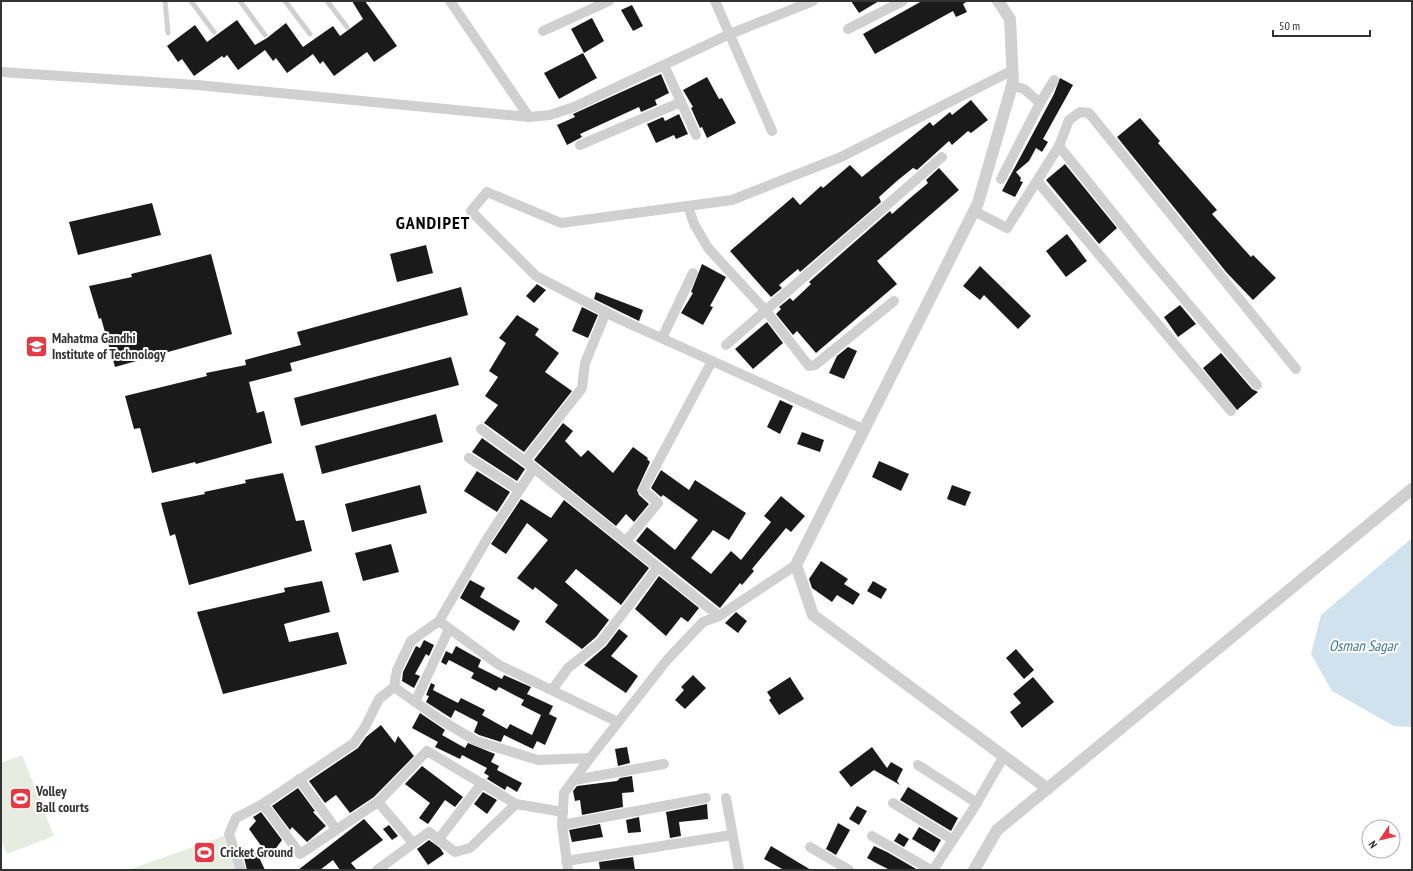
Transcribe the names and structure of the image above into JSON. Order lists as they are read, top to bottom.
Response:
{
  "districts": ["GANDIPET"],
  "water": ["Osman Sagar"],
  "places": {
    "school or university": ["Mahatma Gandhi Institute of Technology"],
    "sports": ["Volley Ball courts", "Cricket Ground"]
  },
  "scale_bar": "50 m",
  "north": "bottom left"
}
